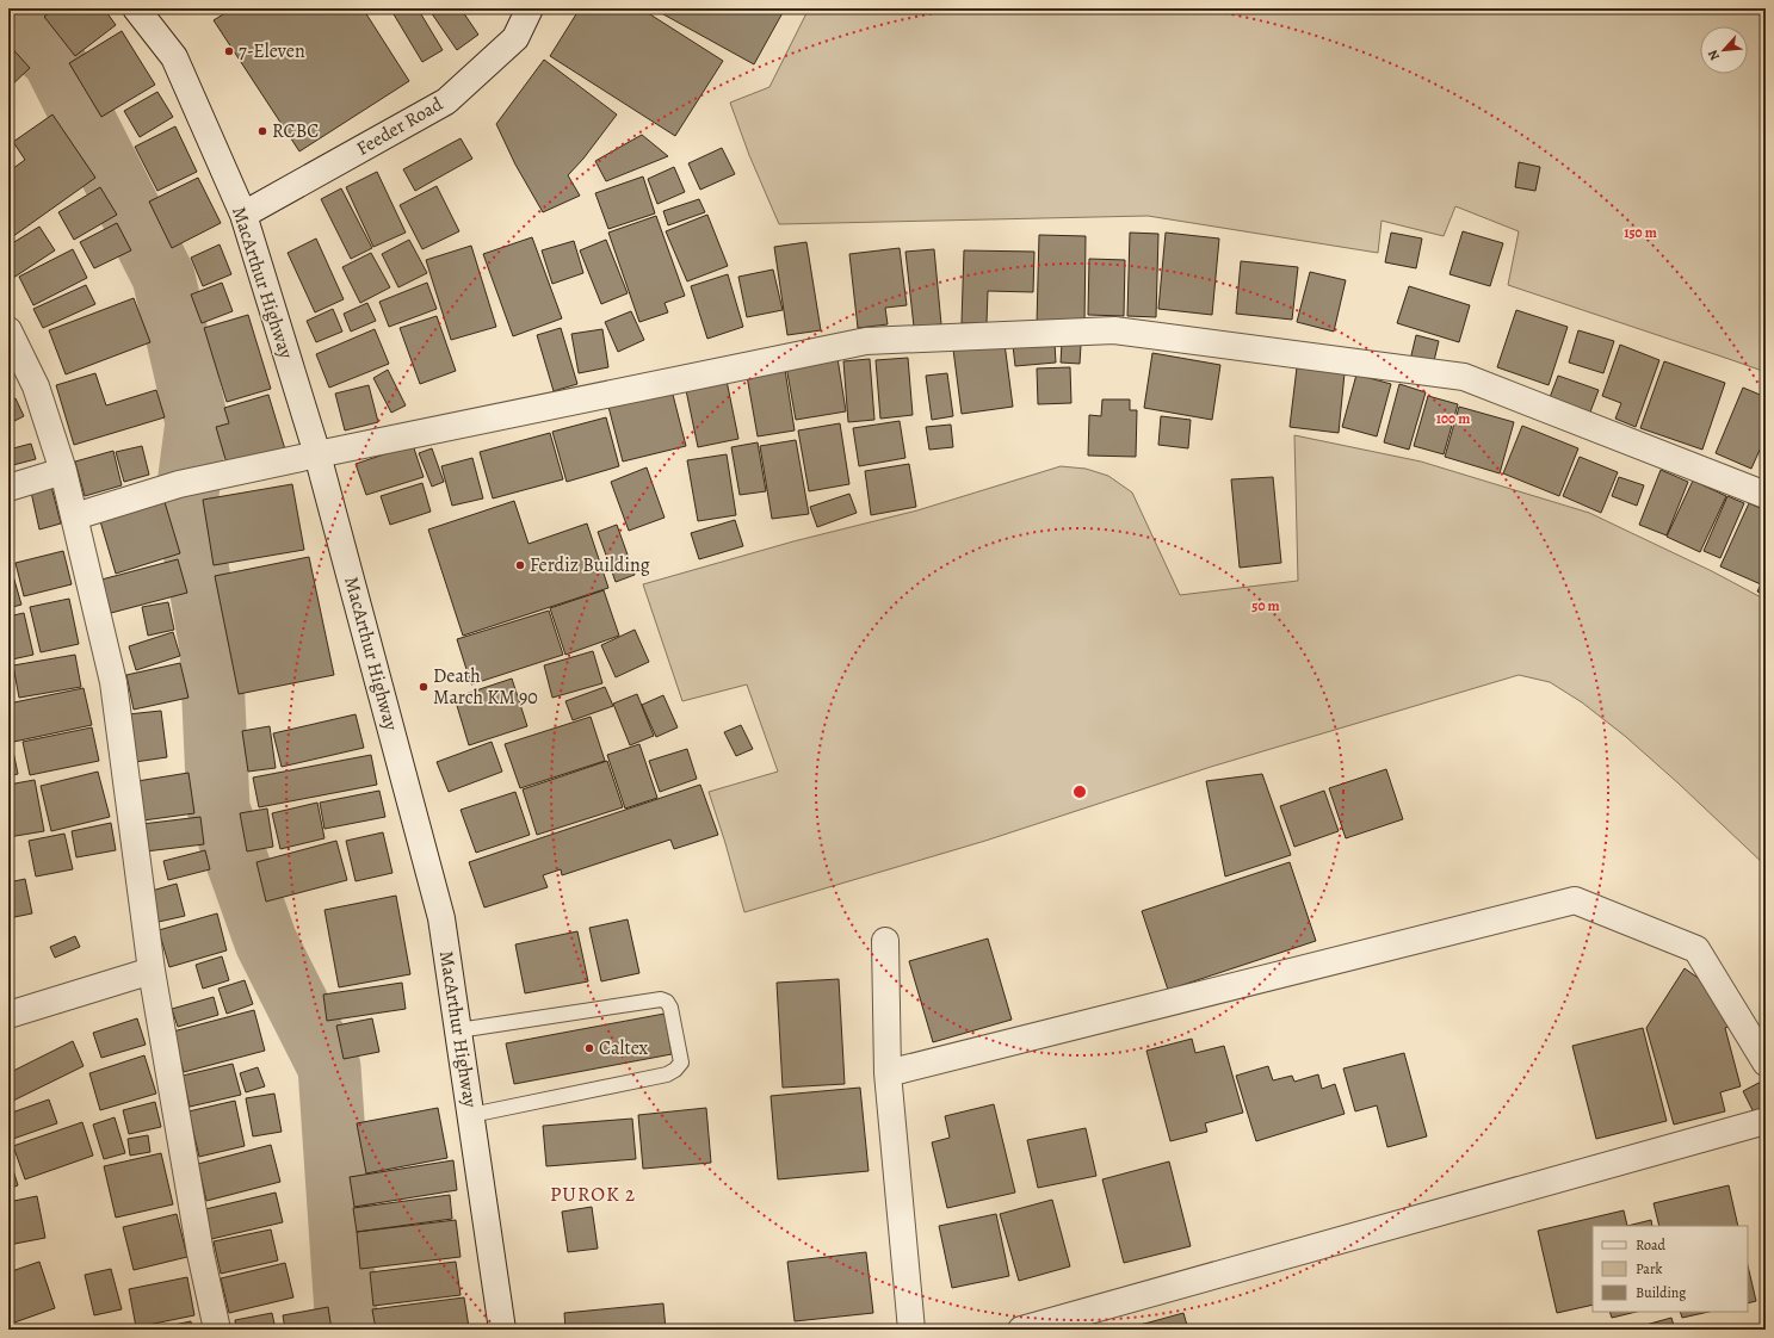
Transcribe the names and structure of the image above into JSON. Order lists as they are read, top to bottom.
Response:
{
  "streets": {
    "street": ["Feeder Road", "MacArthur Highway"]
  },
  "crossings": [
    ["Feeder Road", "MacArthur Highway"]
  ],
  "districts": ["PUROK 2"],
  "places": [
    "7-Eleven",
    "RCBC",
    "Ferdiz Building",
    "Death March KM 90",
    "Caltex"
  ],
  "legend": ["Road", "Park", "Building"],
  "north": "bottom left",
  "rings": ["150 m", "100 m", "50 m"]
}
